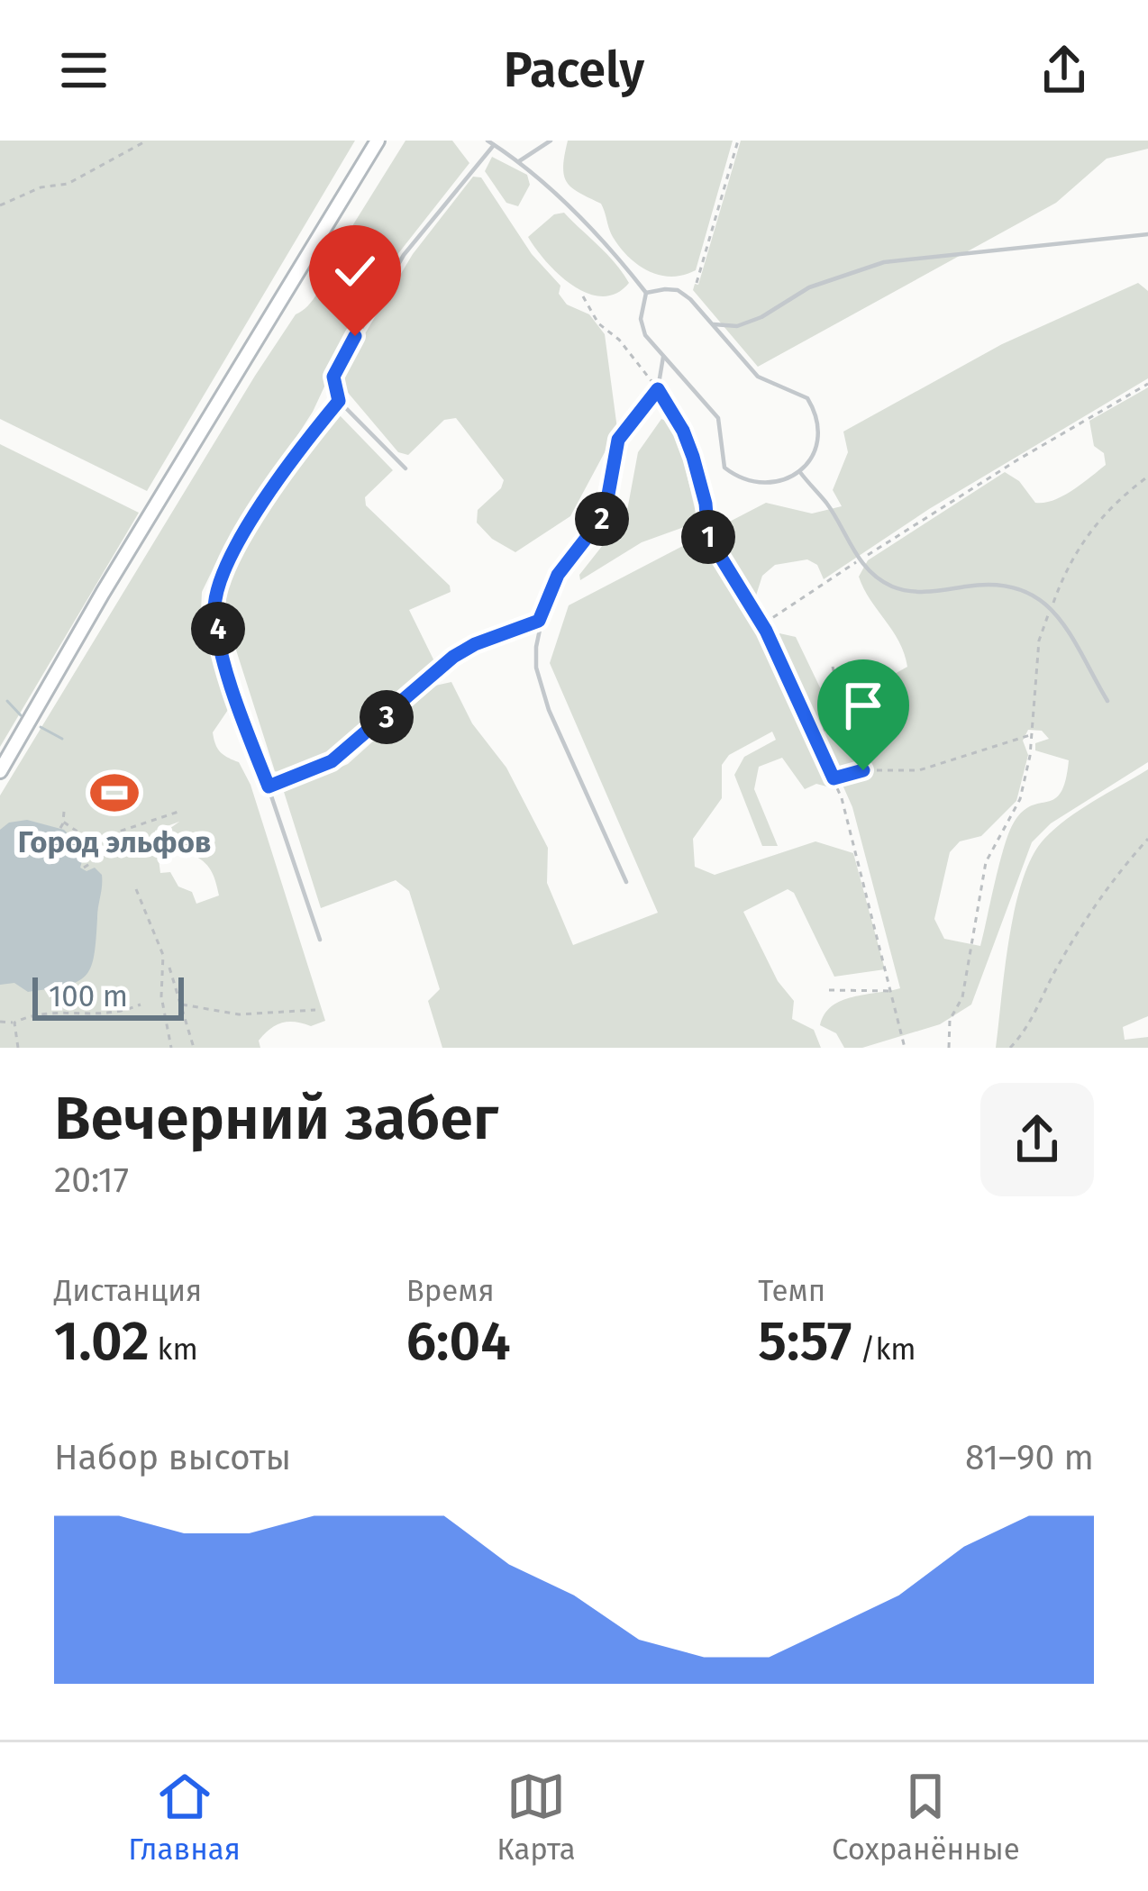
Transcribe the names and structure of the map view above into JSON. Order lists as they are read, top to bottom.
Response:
{
  "places": {
    "sports": ["Город эльфов"]
  },
  "scale_bar": "100 m",
  "page": {
    "header": "Pacely",
    "pins": [
      "2",
      "1",
      "4",
      "3"
    ],
    "scale": "100 m",
    "heading": ["Вечерний забег", "20:17"],
    "stats": [
      ["Дистанция", "1.02 km"],
      ["Время", "6:04"],
      ["Темп", "5:57 /km"]
    ],
    "chart": ["Набор высоты", "81–90 m"],
    "tabs": ["Главная", "Карта", "Сохранённые"]
  }
}
